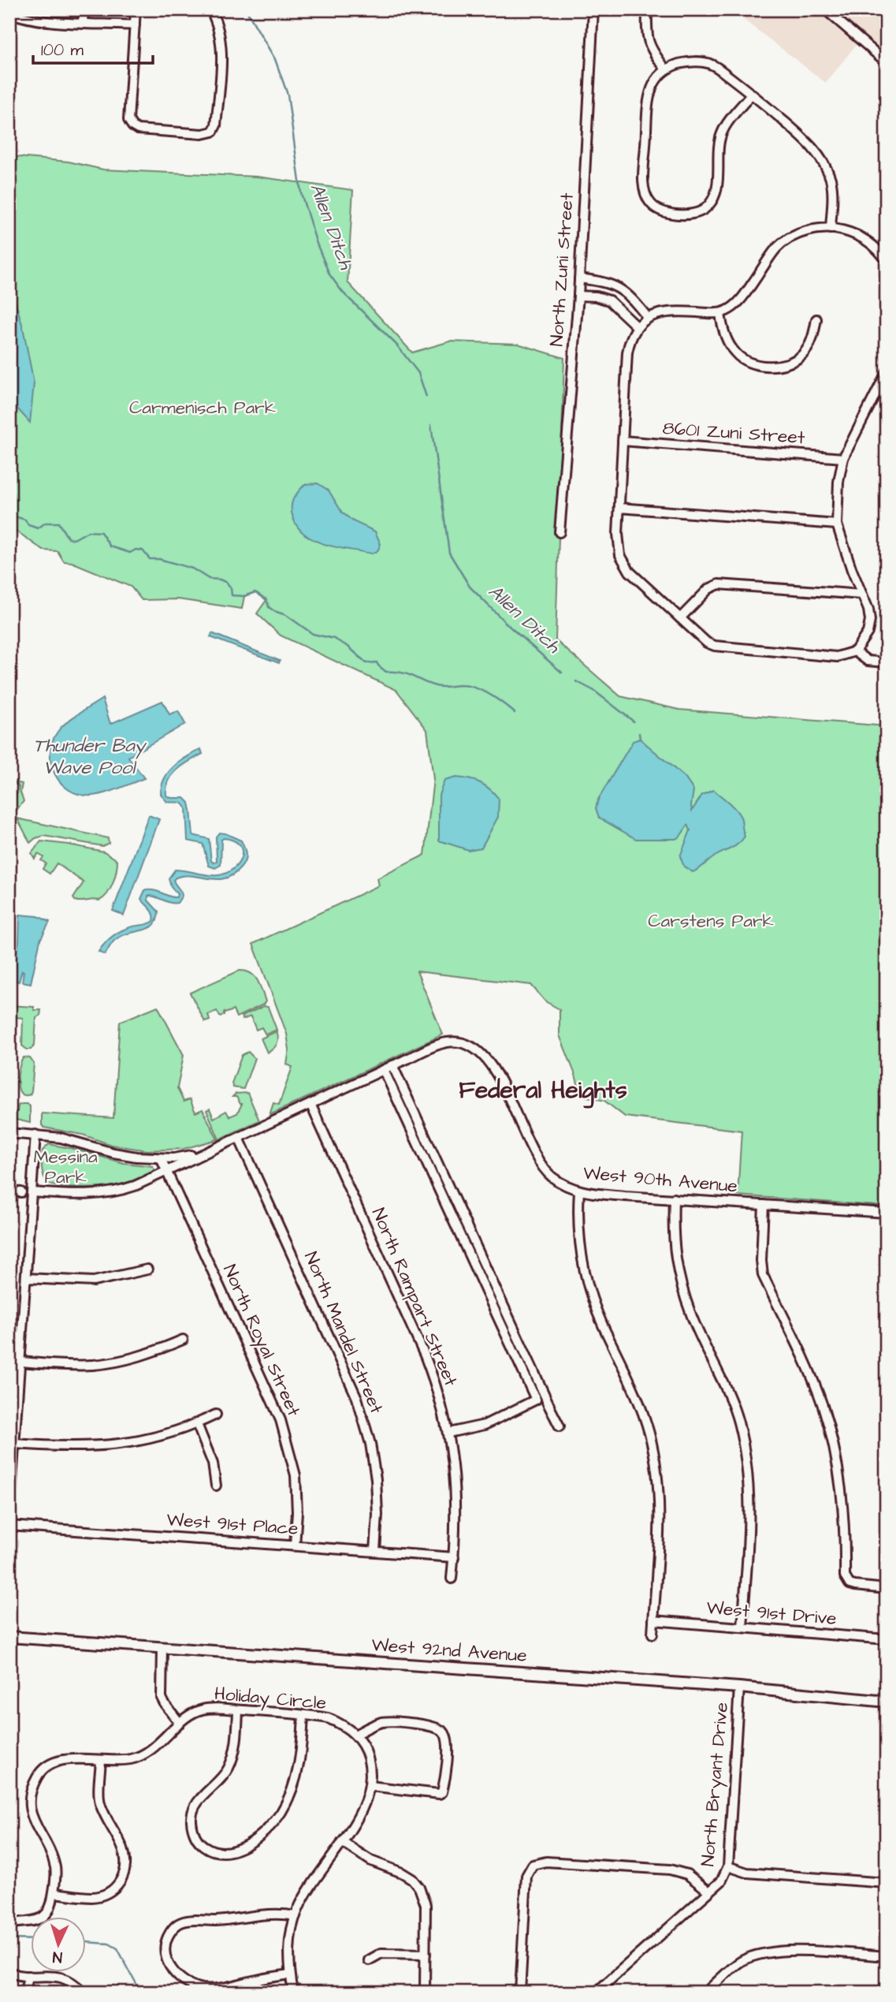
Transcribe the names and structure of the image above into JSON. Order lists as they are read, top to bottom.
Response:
{
  "streets": {
    "main road": ["West 92nd Avenue"],
    "street": [
      "North Zuni Street",
      "8601 Zuni Street",
      "West 90th Avenue",
      "North Rampart Street",
      "North Mandel Street",
      "North Royal Street",
      "West 91st Place",
      "West 91st Drive",
      "Holiday Circle",
      "North Bryant Drive"
    ]
  },
  "crossings": [
    ["West 90th Avenue", "North Rampart Street"],
    ["West 90th Avenue", "North Mandel Street"],
    ["West 90th Avenue", "North Royal Street"],
    ["North Rampart Street", "West 91st Place"],
    ["North Mandel Street", "West 91st Place"],
    ["North Royal Street", "West 91st Place"],
    ["West 92nd Avenue", "North Bryant Drive"]
  ],
  "districts": ["Federal Heights"],
  "water": ["Allen Ditch", "Thunder Bay Wave Pool"],
  "parks": ["Carmenisch Park", "Carstens Park", "Messina Park"],
  "scale_bar": "100 m",
  "north": "bottom"
}
